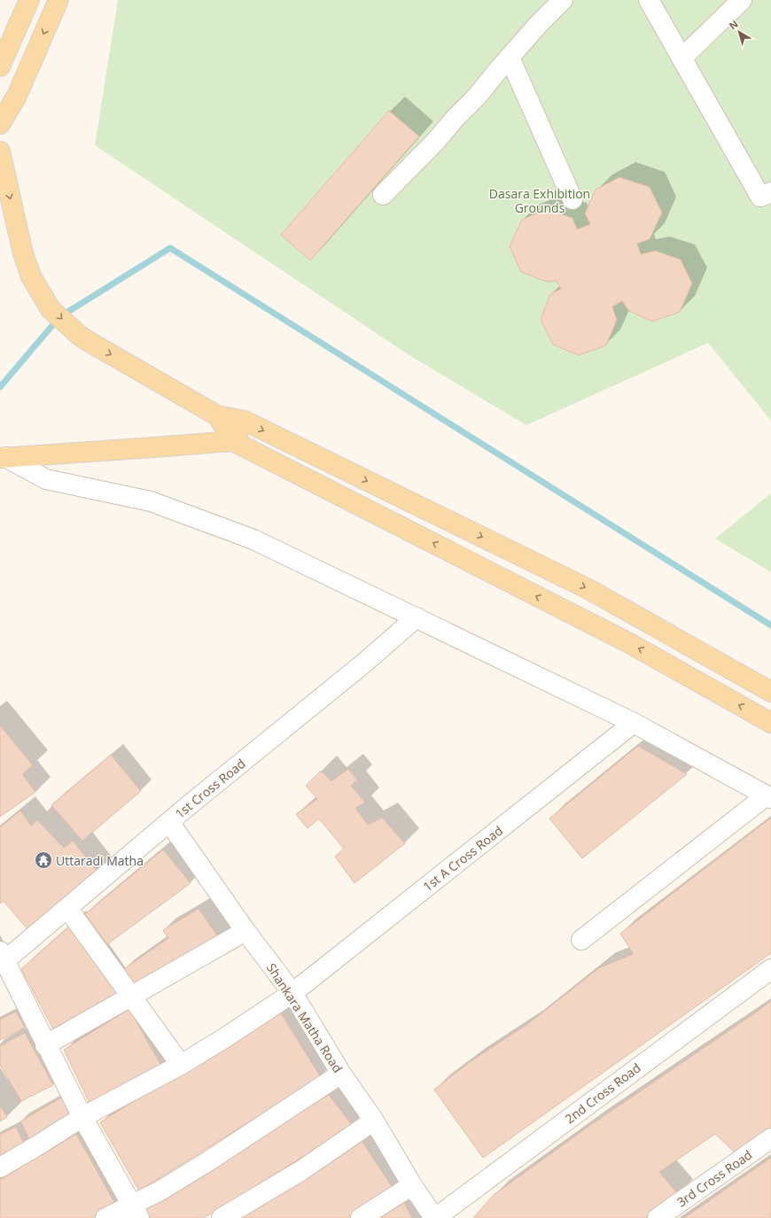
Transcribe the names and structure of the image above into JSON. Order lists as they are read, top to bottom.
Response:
{
  "streets": {
    "street": [
      "1st Cross Road",
      "1st A Cross Road",
      "Shankara Matha Road",
      "2nd Cross Road",
      "3rd Cross Road"
    ]
  },
  "crossings": [
    ["1st Cross Road", "Shankara Matha Road"],
    ["1st A Cross Road", "Shankara Matha Road"],
    ["Shankara Matha Road", "2nd Cross Road"]
  ],
  "parks": ["Dasara Exhibition Grounds"],
  "places": {
    "temple": ["Uttaradi Matha"]
  },
  "north": "top left"
}
